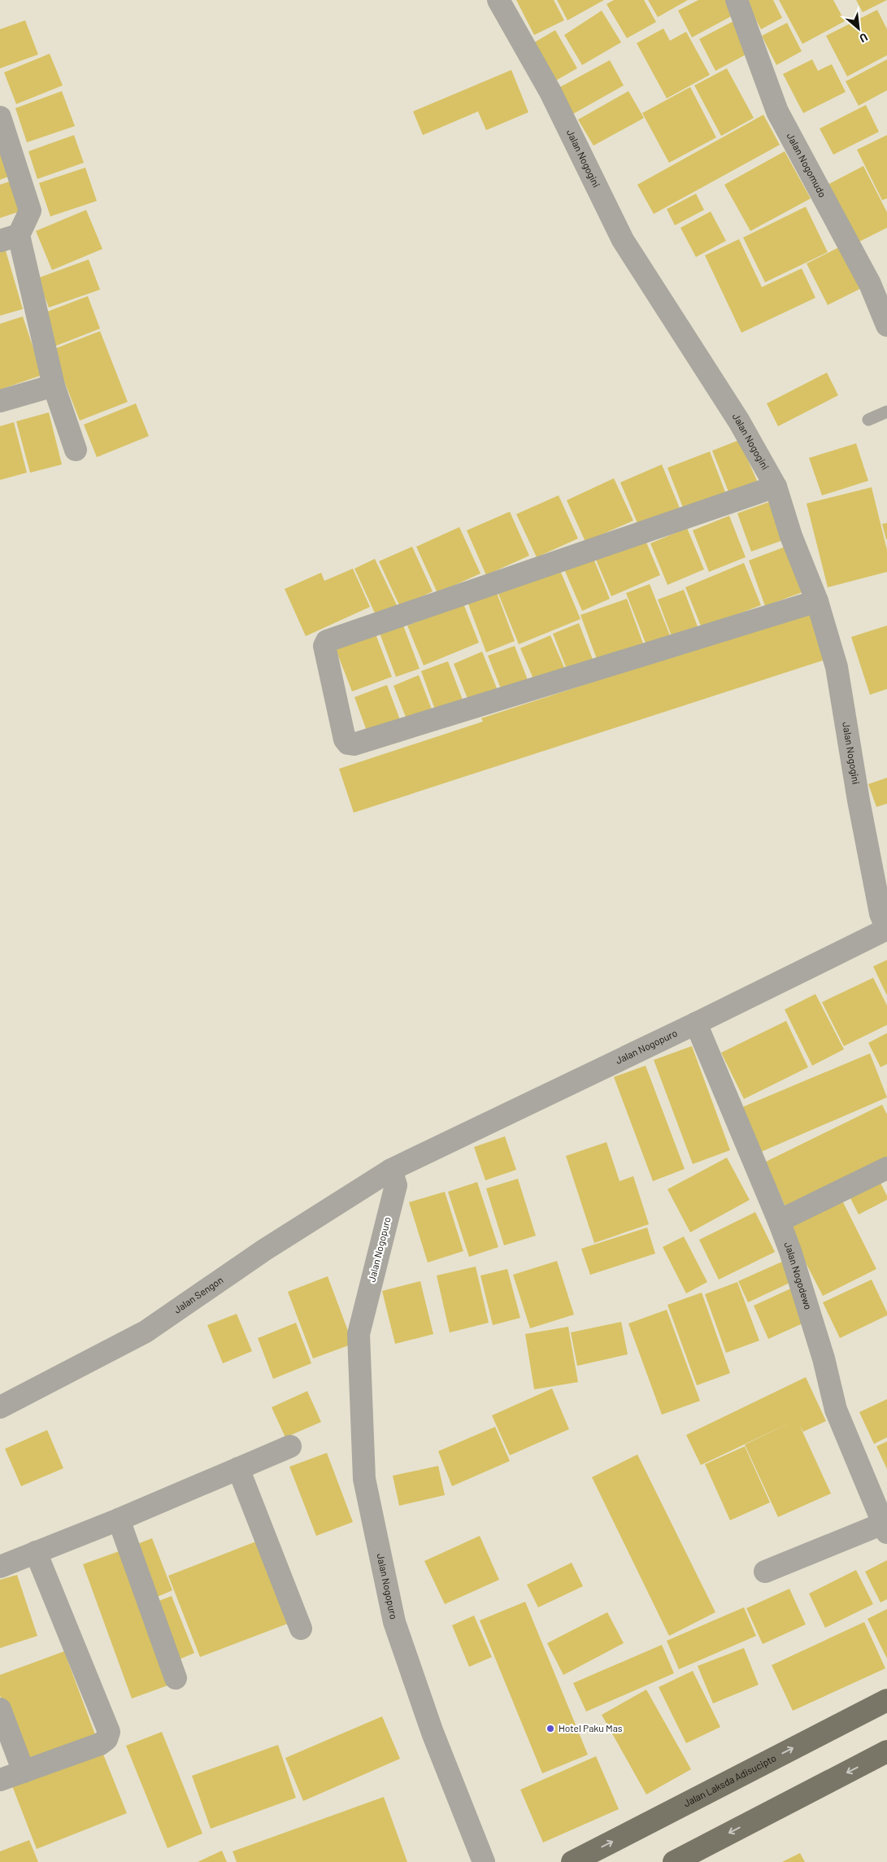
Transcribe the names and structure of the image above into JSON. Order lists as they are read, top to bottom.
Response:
{
  "streets": {
    "main road": ["Jalan Laksda Adisucipto"],
    "street": [
      "Jalan Nogogini",
      "Jalan Nogomudo",
      "Jalan Nogopuro",
      "Jalan Nogodewo",
      "Jalan Sengon"
    ]
  },
  "crossings": [
    ["Jalan Nogogini", "Jalan Nogopuro"],
    ["Jalan Nogopuro", "Jalan Nogodewo"],
    ["Jalan Nogopuro", "Jalan Sengon"]
  ],
  "places": ["Hotel Paku Mas"],
  "north": "bottom right"
}
